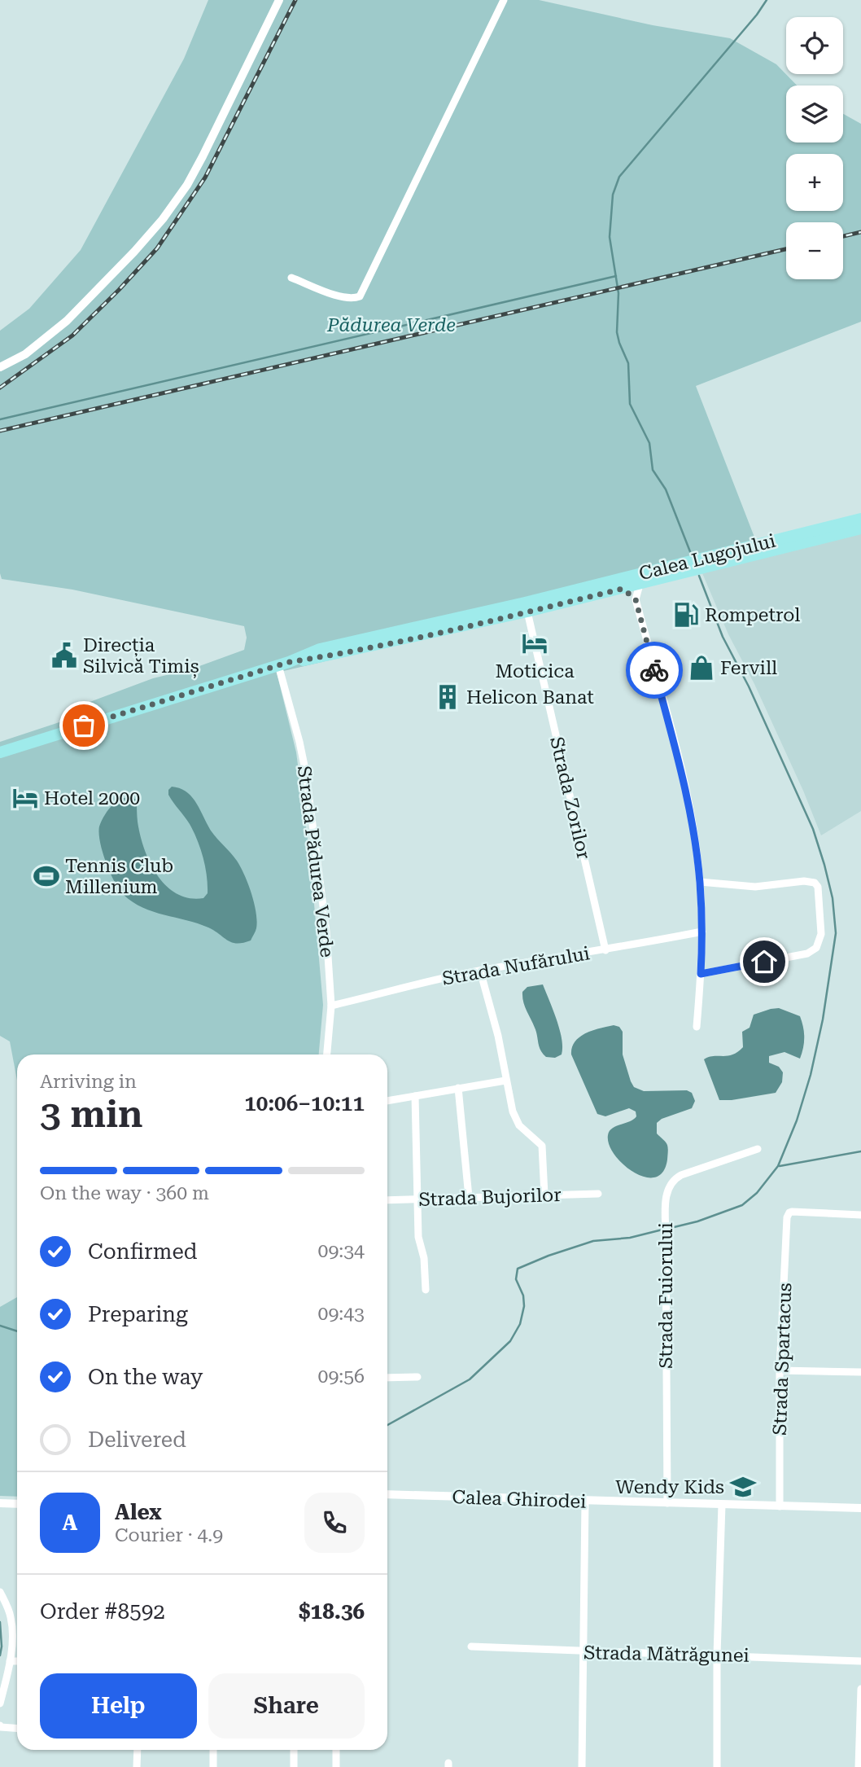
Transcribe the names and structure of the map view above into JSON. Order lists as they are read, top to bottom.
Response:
{
  "streets": {
    "main road": ["Calea Lugojului"],
    "street": [
      "Strada Zorilor",
      "Strada Pădurea Verde",
      "Strada Nufărului",
      "Strada Bujorilor",
      "Strada Fuiorului",
      "Strada Spartacus",
      "Calea Ghirodei",
      "Strada Mătrăgunei"
    ]
  },
  "crossings": [
    ["Calea Lugojului", "Strada Zorilor"],
    ["Calea Lugojului", "Strada Pădurea Verde"],
    ["Strada Zorilor", "Strada Nufărului"],
    ["Strada Pădurea Verde", "Strada Nufărului"],
    ["Strada Fuiorului", "Calea Ghirodei"],
    ["Strada Spartacus", "Calea Ghirodei"]
  ],
  "parks": ["Pădurea Verde"],
  "places": {
    "fuel station": ["Rompetrol"],
    "hotel": ["Moticica", "Hotel 2000"],
    "public building": ["Direcția Silvică Timiș"],
    "shop": ["Fervill"],
    "building": ["Helicon Banat"],
    "sports": ["Tennis Club Millenium"],
    "school or university": ["Wendy Kids"]
  },
  "page": {
    "map_buttons": ["+", "−"],
    "heading": ["3 min", "Arriving in", "10:06–10:11"],
    "panel": [
      "Alex",
      "Courier · 4.9",
      "Order #8592",
      "$18.36"
    ],
    "bar": "On the way · 360 m",
    "list": [
      ["Confirmed", "09:34"],
      ["Preparing", "09:43"],
      ["On the way", "09:56"],
      "Delivered"
    ],
    "round": "A",
    "buttons": ["Help", "Share"]
  }
}
